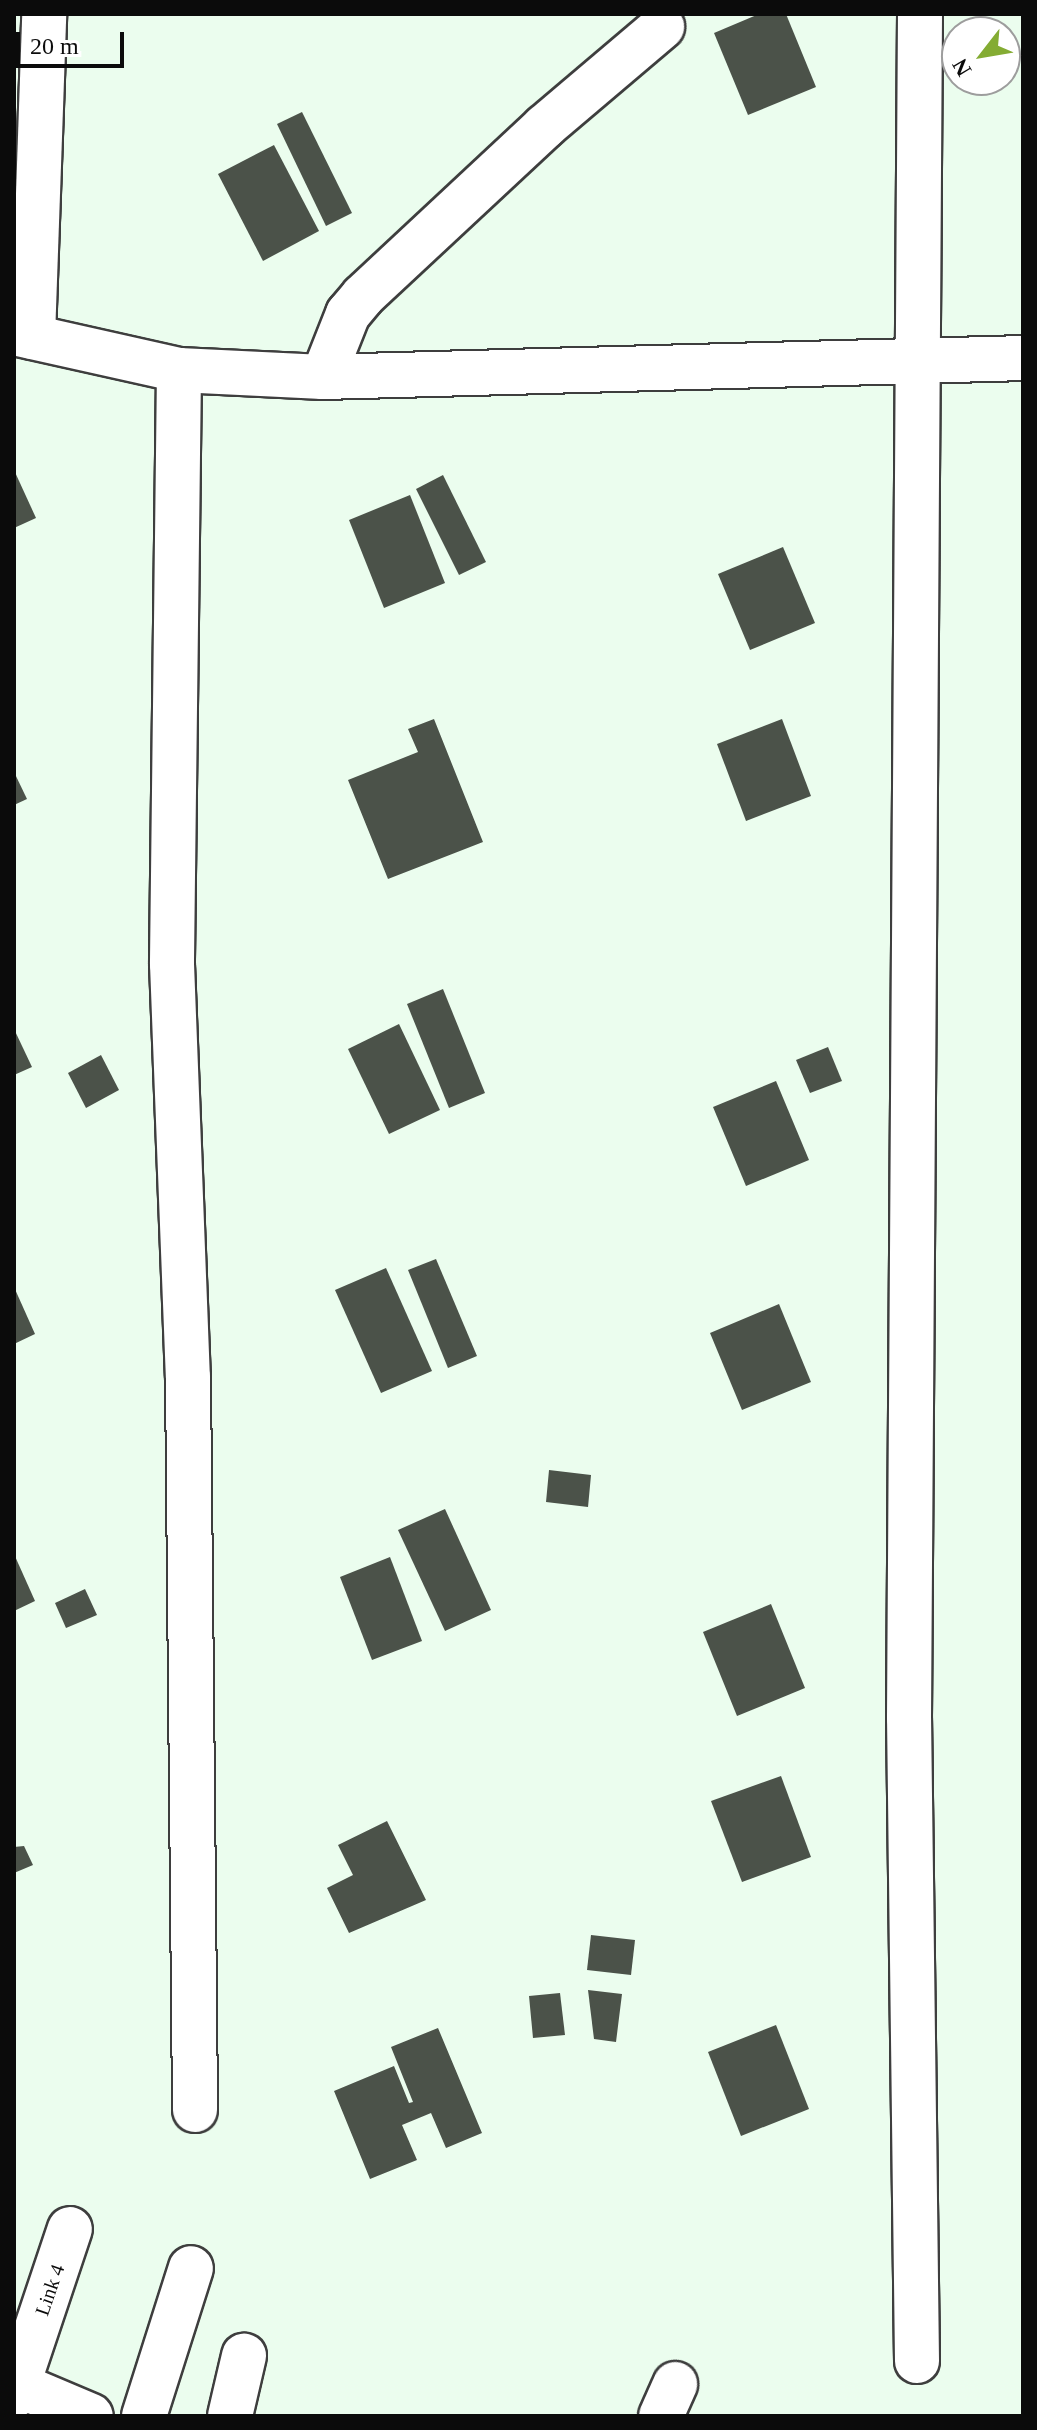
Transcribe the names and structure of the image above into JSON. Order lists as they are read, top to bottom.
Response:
{
  "streets": {
    "street": ["Link 4"]
  },
  "scale_bar": "20 m",
  "north": "bottom left"
}
